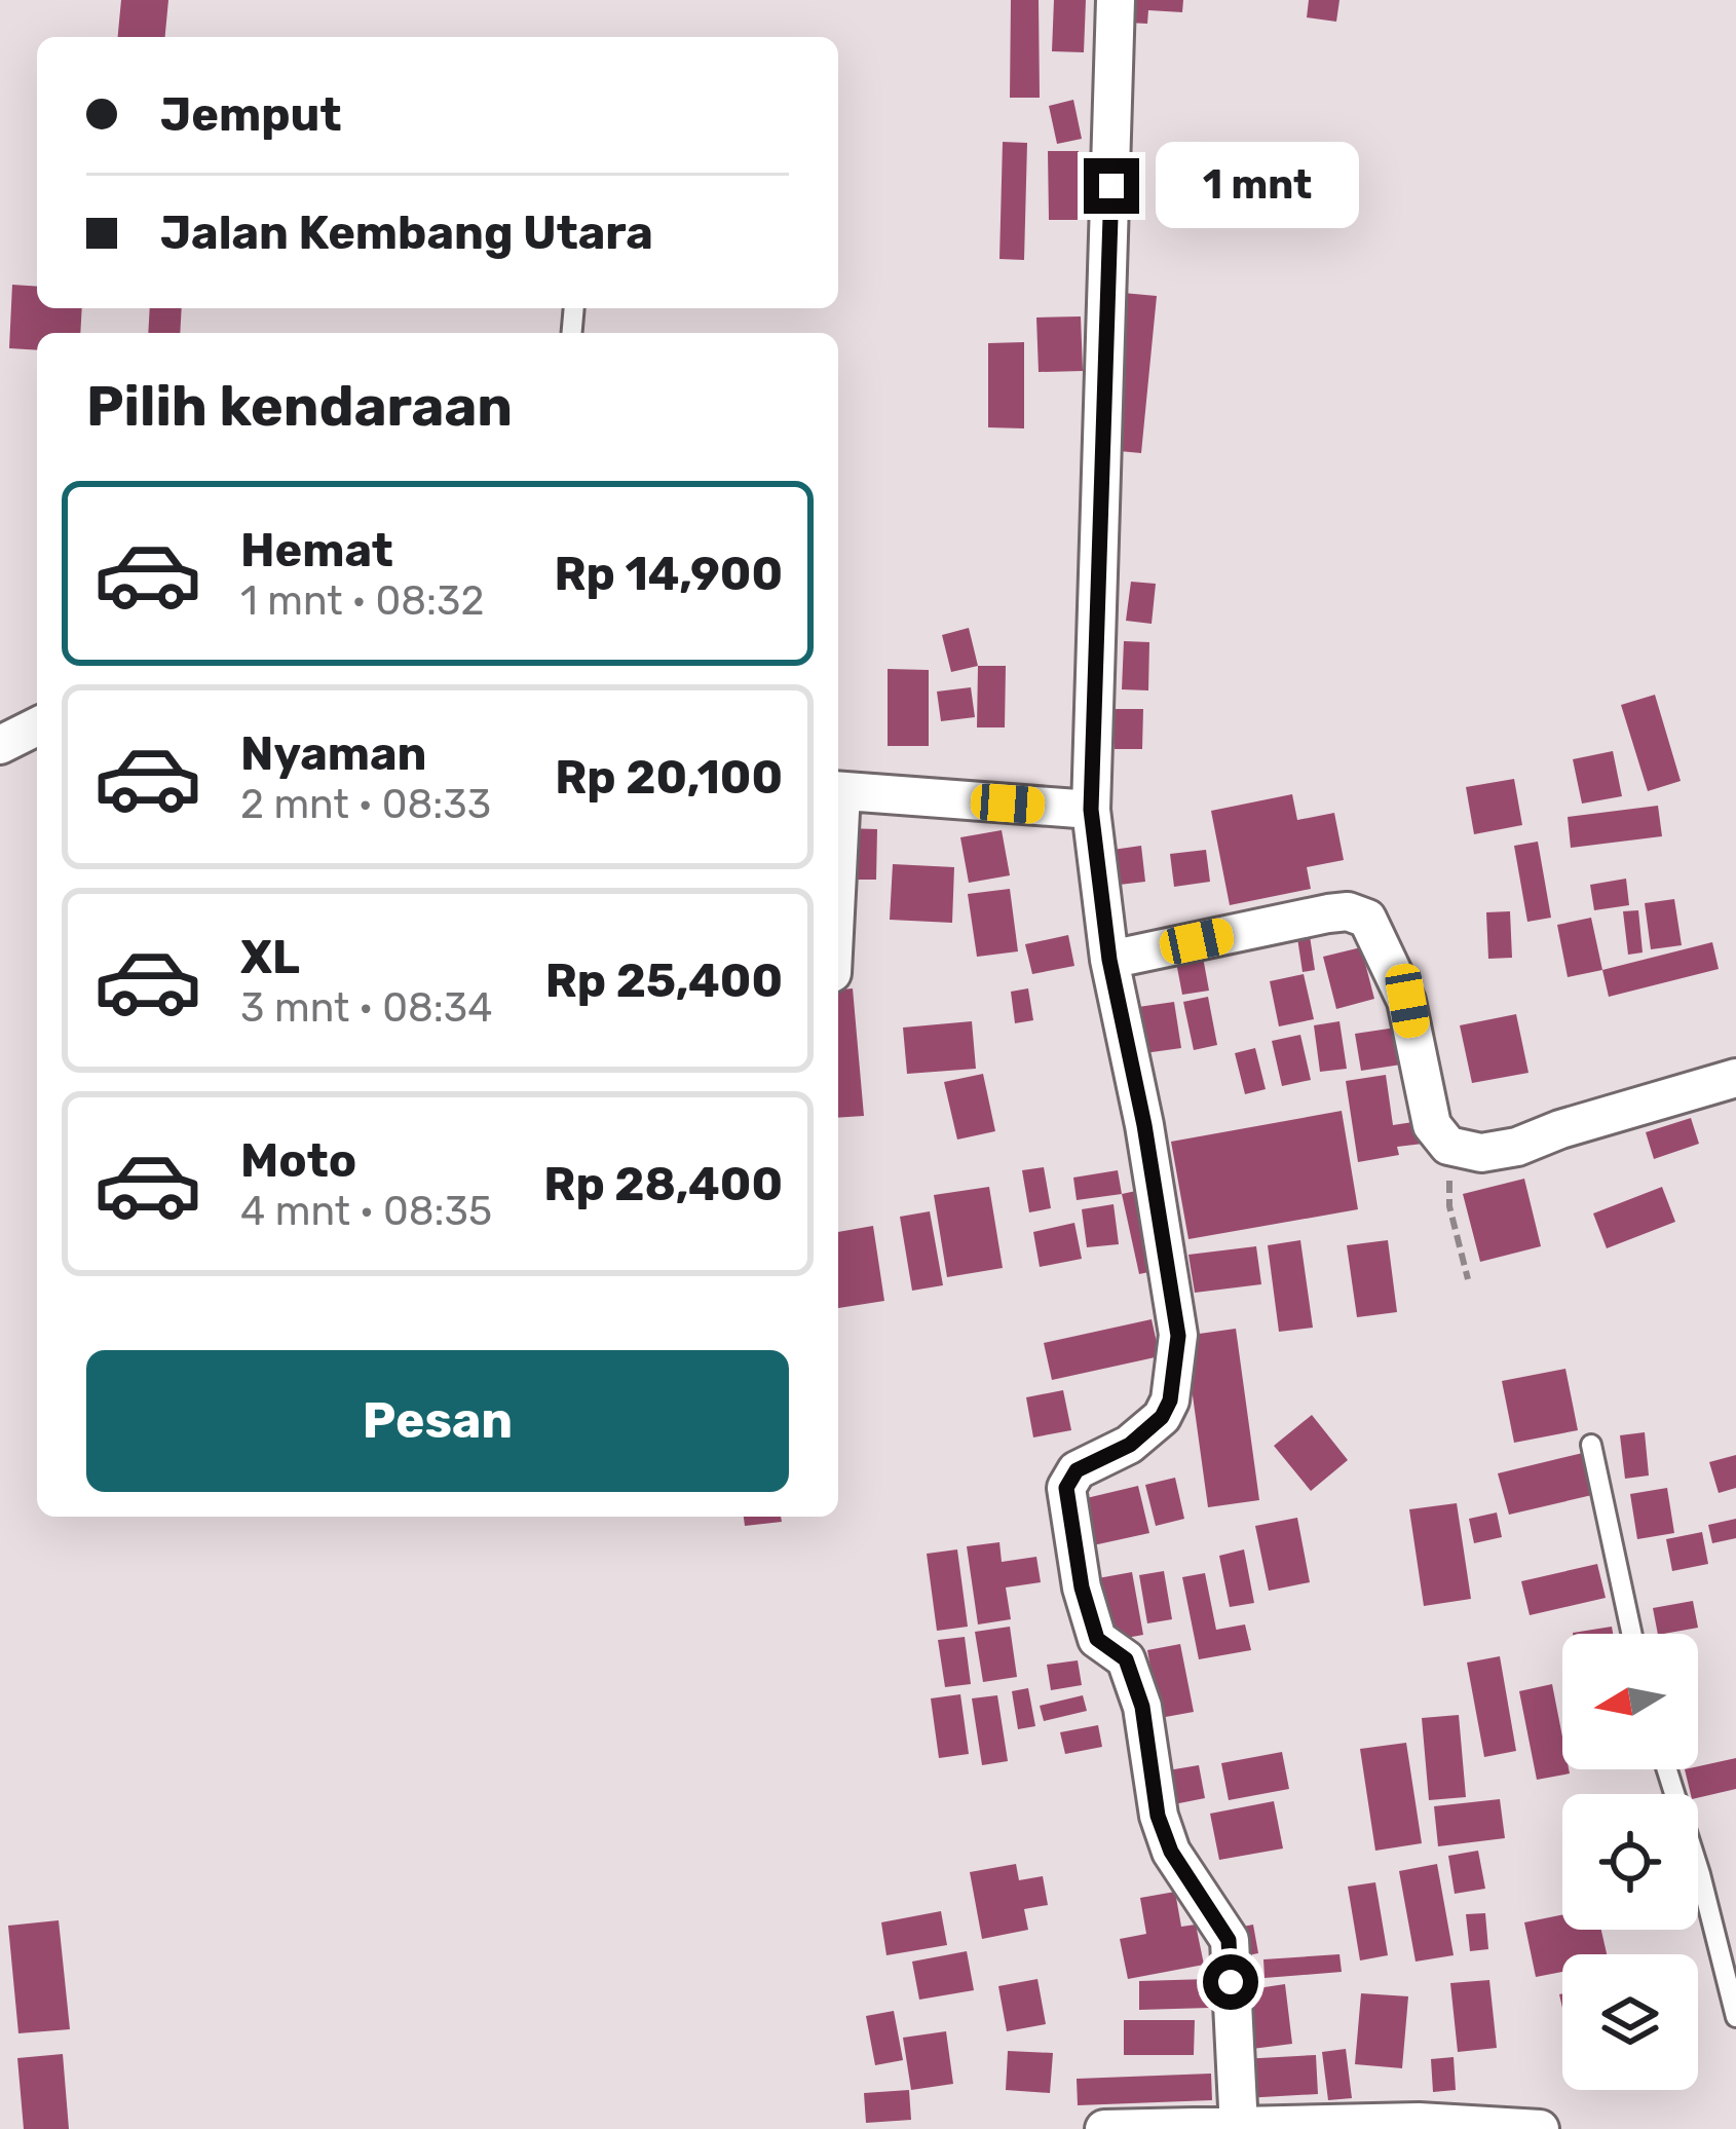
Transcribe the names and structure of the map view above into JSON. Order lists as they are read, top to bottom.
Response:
{
  "north": "left",
  "page": {
    "banner": ["Jemput", "Jalan Kembang Utara"],
    "bubble": "1 mnt",
    "heading": "Pilih kendaraan",
    "list": [
      {
        "name": "Hemat",
        "note": "1 mnt · 08:32",
        "value": "Rp 14,900"
      },
      {
        "name": "Nyaman",
        "note": "2 mnt · 08:33",
        "value": "Rp 20,100"
      },
      {
        "name": "XL",
        "note": "3 mnt · 08:34",
        "value": "Rp 25,400"
      },
      {
        "name": "Moto",
        "note": "4 mnt · 08:35",
        "value": "Rp 28,400"
      }
    ],
    "buttons": "Pesan"
  }
}
